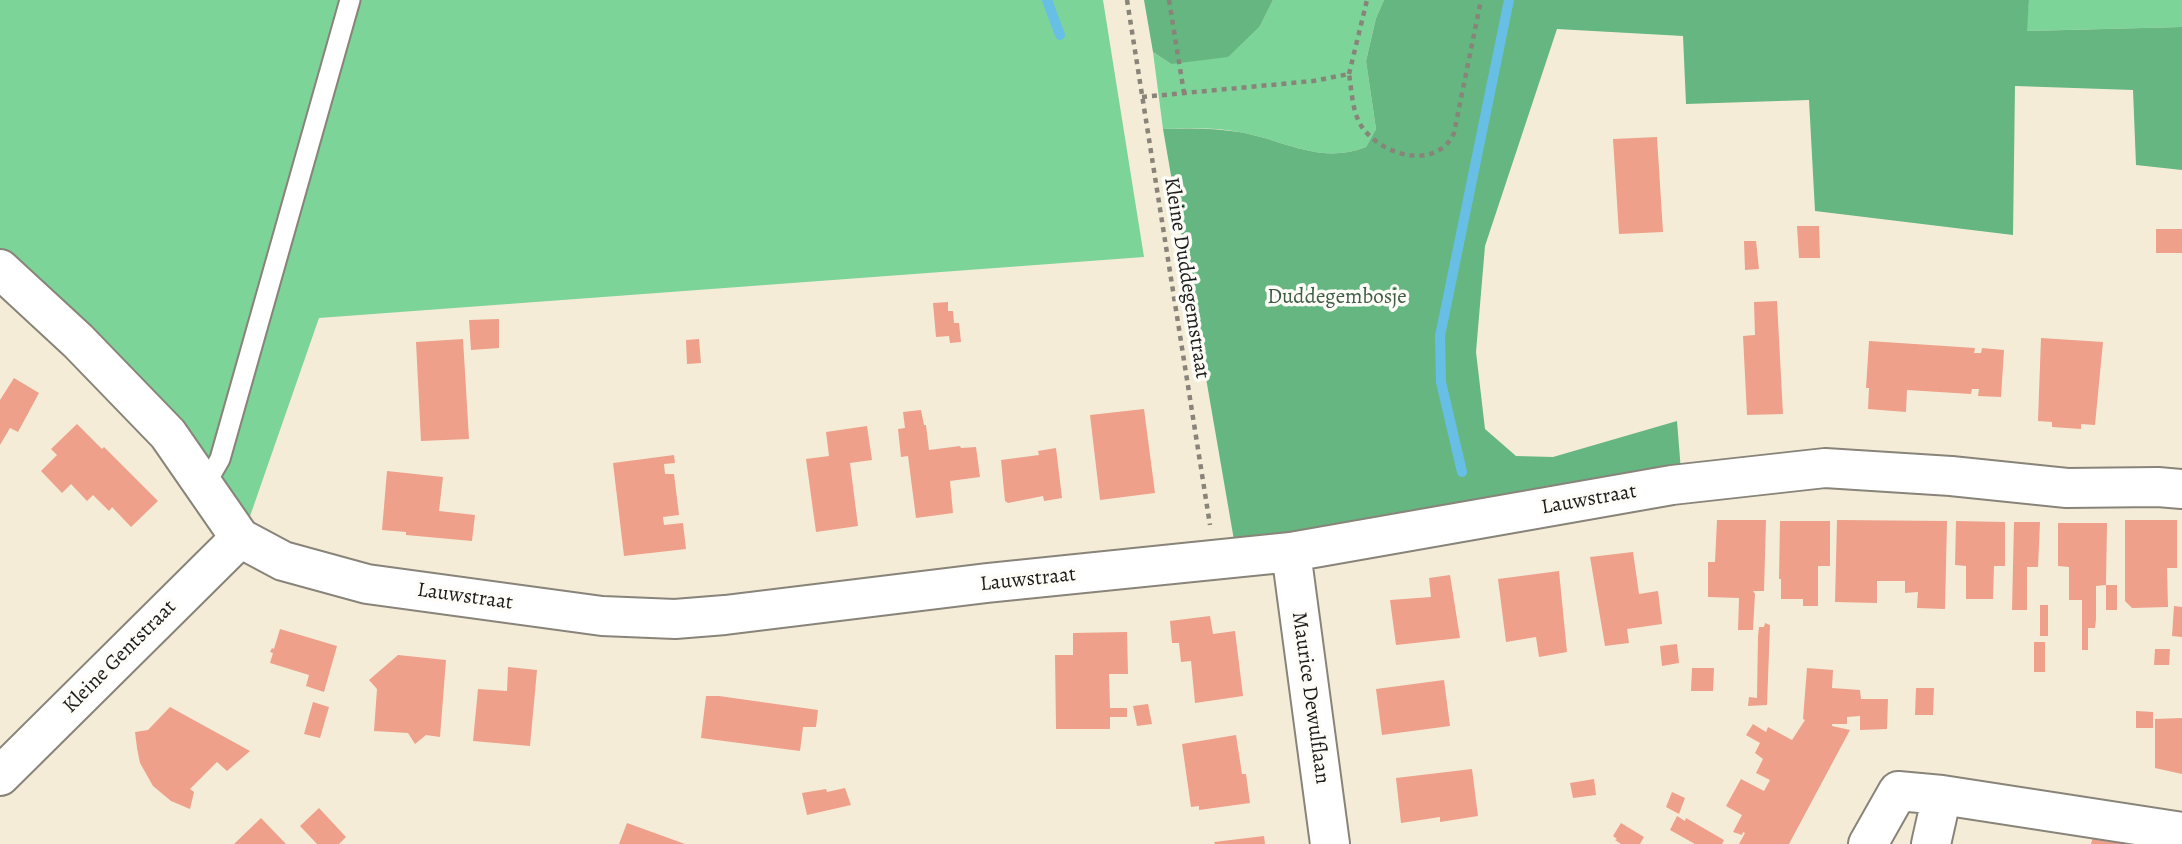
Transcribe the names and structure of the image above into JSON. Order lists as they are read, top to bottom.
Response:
{
  "streets": {
    "street": ["Lauwstraat", "Kleine Gentstraat", "Maurice Dewulflaan"],
    "path": ["Kleine Duddegemstraat"]
  },
  "crossings": [
    ["Kleine Duddegemstraat", "Lauwstraat"],
    ["Lauwstraat", "Kleine Gentstraat"],
    ["Lauwstraat", "Maurice Dewulflaan"]
  ],
  "parks": ["Duddegembosje"]
}
